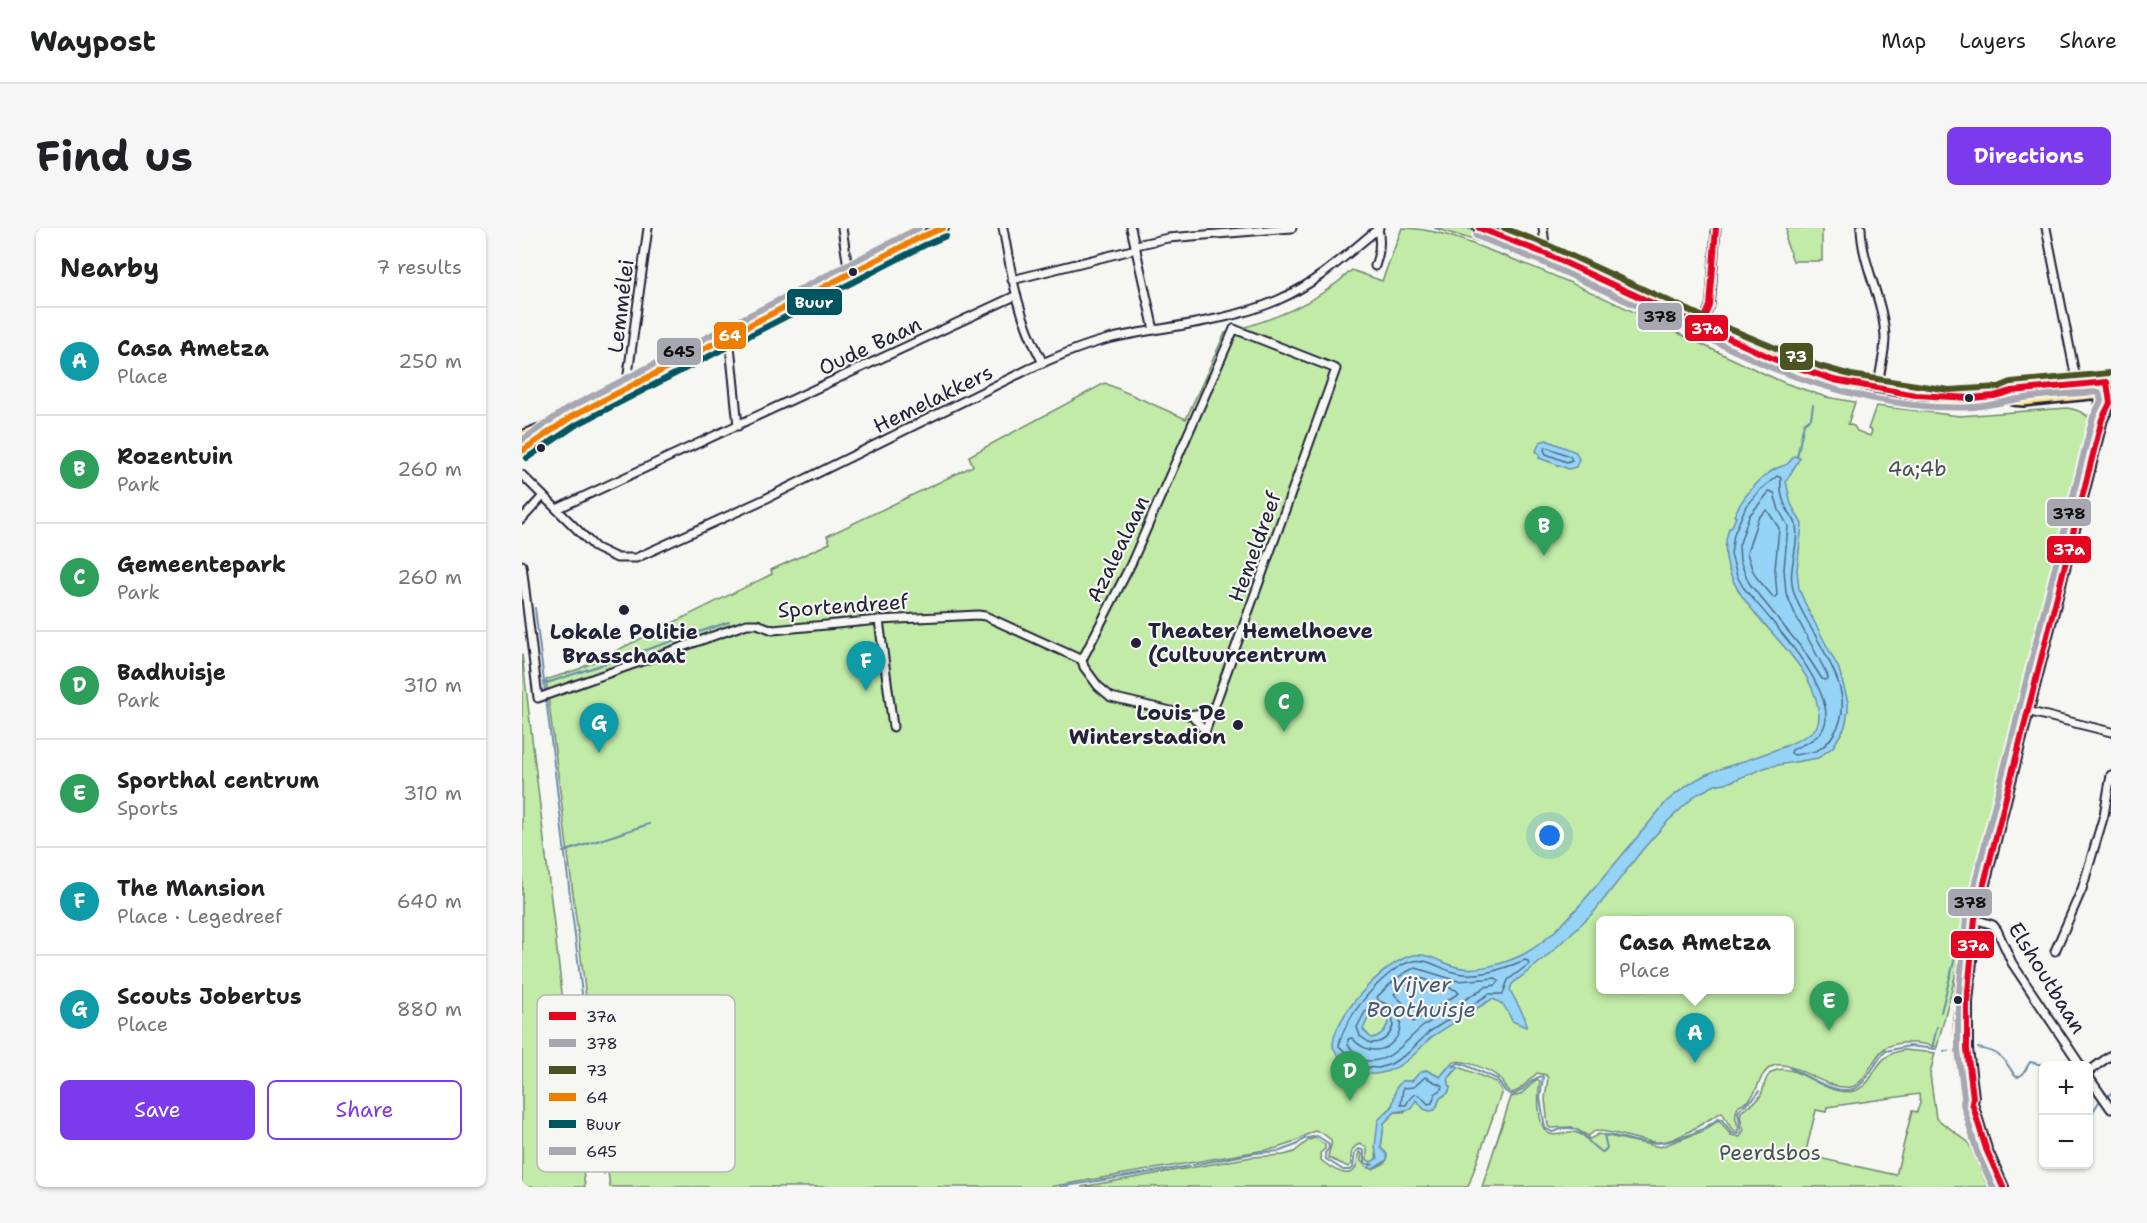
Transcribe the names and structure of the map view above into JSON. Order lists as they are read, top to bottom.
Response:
{
  "streets": {
    "main road": ["Elshoutbaan"],
    "street": [
      "Lemmélei",
      "Oude Baan",
      "Hemelakkers",
      "Hemeldreef",
      "Azalealaan",
      "Sportendreef"
    ]
  },
  "crossings": [
    ["Oude Baan", "Hemelakkers"],
    ["Hemeldreef", "Azalealaan"],
    ["Azalealaan", "Sportendreef"]
  ],
  "water": ["Vijver Boothuisje"],
  "parks": ["4a;4b", "Peerdsbos"],
  "places": ["Lokale Politie Brasschaat", "Theater Hemelhoeve (Cultuurcentrum", "Louis De Winterstadion"],
  "lines": [
    "transit line 37a",
    "transit line 73",
    "transit line 64",
    "transit line 645",
    "transit line 378",
    "transit line Buur"
  ],
  "legend": [
    "37a",
    "378",
    "73",
    "64",
    "Buur",
    "645"
  ],
  "page": {
    "header": "Waypost",
    "nav": ["Map", "Layers", "Share"],
    "buttons": [
      "Directions",
      ["Save", "Share"]
    ],
    "title": "Find us",
    "heading": ["Nearby", "7 results"],
    "list": [
      {
        "mark": "A",
        "name": "Casa Ametza",
        "note": "Place",
        "value": "250 m"
      },
      {
        "mark": "B",
        "name": "Rozentuin",
        "note": "Park",
        "value": "260 m"
      },
      {
        "mark": "C",
        "name": "Gemeentepark",
        "note": "Park",
        "value": "260 m"
      },
      {
        "mark": "D",
        "name": "Badhuisje",
        "note": "Park",
        "value": "310 m"
      },
      {
        "mark": "E",
        "name": "Sporthal centrum",
        "note": "Sports",
        "value": "310 m"
      },
      {
        "mark": "F",
        "name": "The Mansion",
        "note": "Place · Legedreef",
        "value": "640 m"
      },
      {
        "mark": "G",
        "name": "Scouts Jobertus",
        "note": "Place",
        "value": "880 m"
      }
    ],
    "pins": [
      "B",
      "F",
      "C",
      "G",
      "E",
      "A",
      "D"
    ],
    "popup": ["Casa Ametza", "Place"],
    "map_buttons": ["+", "−"]
  }
}
